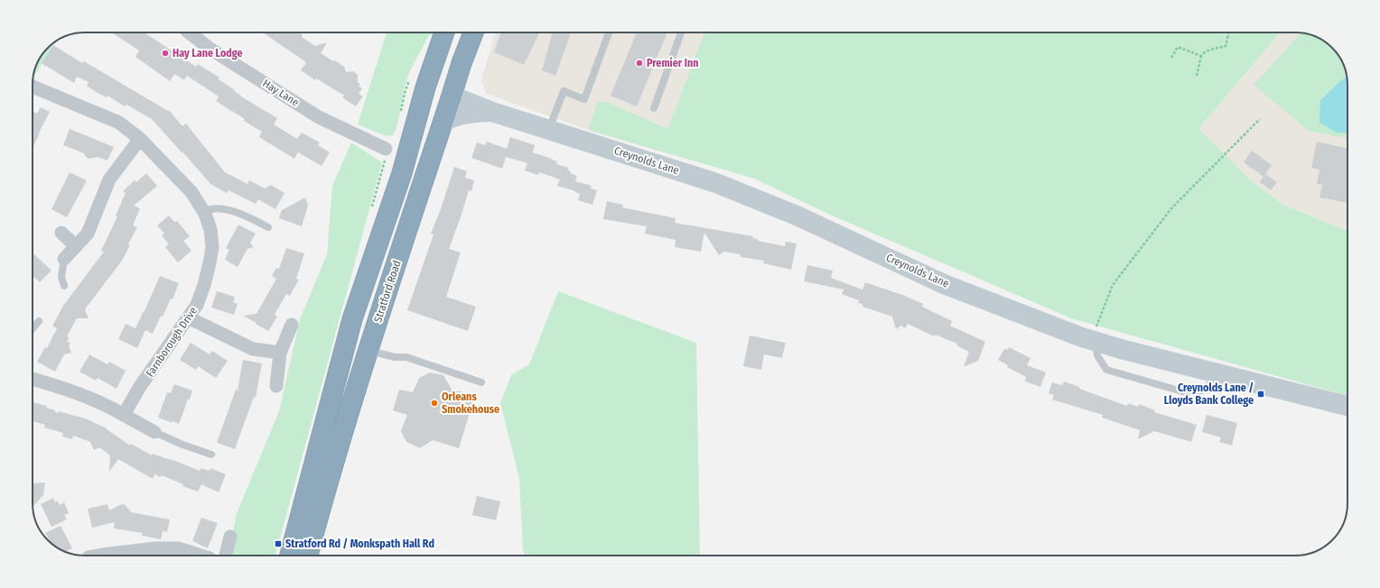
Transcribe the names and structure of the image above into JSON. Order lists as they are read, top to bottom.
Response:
{
  "streets": {
    "highway": ["Stratford Road"],
    "street": ["Hay Lane", "Creynolds Lane", "Farnborough Drive"]
  },
  "crossings": [
    ["Creynolds Lane", "Stratford Road"]
  ],
  "places": {
    "other": ["Hay Lane Lodge", "Premier Inn", "Orleans Smokehouse"],
    "transit": ["Creynolds Lane / Lloyds Bank College", "Stratford Rd / Monkspath Hall Rd"]
  }
}
